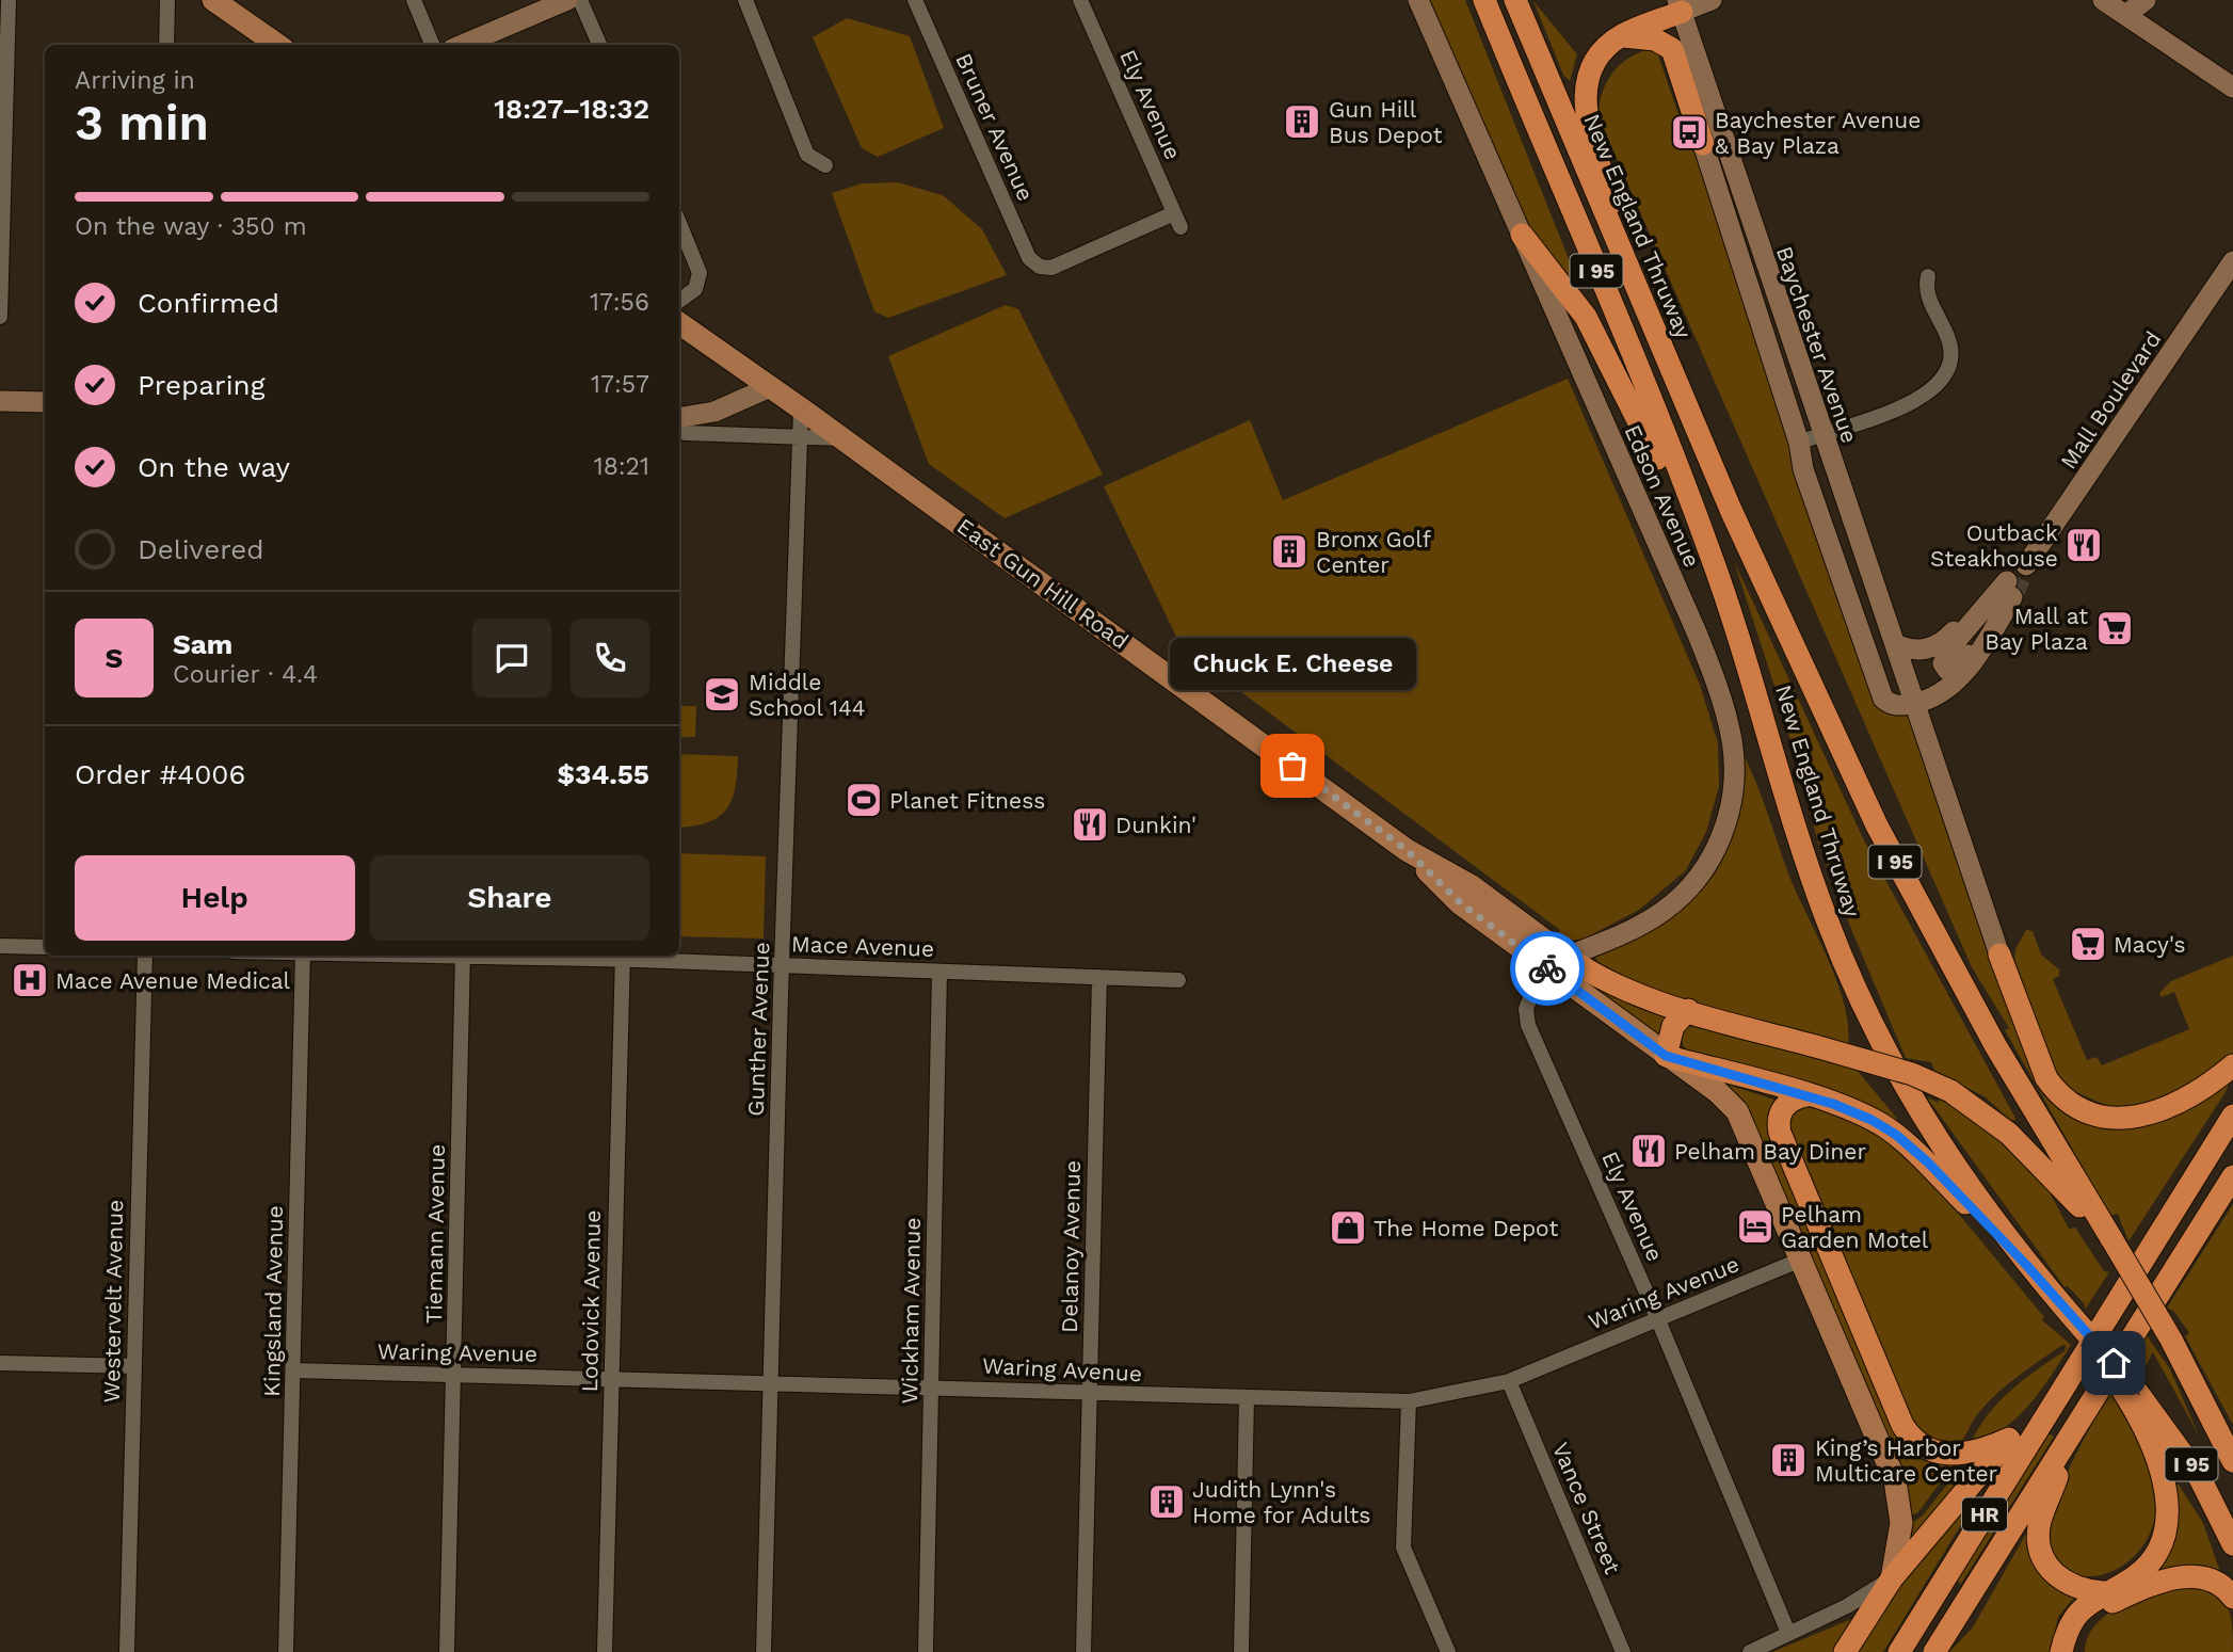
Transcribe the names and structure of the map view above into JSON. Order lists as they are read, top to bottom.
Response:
{
  "streets": {
    "highway": ["New England Thruway", "I 95", "HR"],
    "main road": [
      "Baychester Avenue",
      "Mall Boulevard",
      "Edson Avenue",
      "East Gun Hill Road"
    ],
    "street": [
      "Ely Avenue",
      "Bruner Avenue",
      "Mace Avenue",
      "Gunther Avenue",
      "Tiemann Avenue",
      "Delanoy Avenue",
      "Waring Avenue",
      "Westervelt Avenue",
      "Kingsland Avenue",
      "Lodovick Avenue",
      "Wickham Avenue",
      "Vance Street"
    ]
  },
  "crossings": [
    ["Ely Avenue", "Bruner Avenue"],
    ["Ely Avenue", "East Gun Hill Road"],
    ["Ely Avenue", "Waring Avenue"],
    ["Edson Avenue", "East Gun Hill Road"],
    ["East Gun Hill Road", "Gunther Avenue"],
    ["East Gun Hill Road", "Waring Avenue"],
    ["Mace Avenue", "Gunther Avenue"],
    ["Mace Avenue", "Delanoy Avenue"],
    ["Mace Avenue", "Lodovick Avenue"],
    ["Mace Avenue", "Wickham Avenue"],
    ["Gunther Avenue", "Waring Avenue"],
    ["Tiemann Avenue", "Waring Avenue"],
    ["Delanoy Avenue", "Waring Avenue"],
    ["Waring Avenue", "Kingsland Avenue"],
    ["Waring Avenue", "Lodovick Avenue"],
    ["Waring Avenue", "Wickham Avenue"],
    ["Waring Avenue", "Vance Street"]
  ],
  "places": {
    "building": [
      "Gun Hill Bus Depot",
      "Bronx Golf Center",
      "King’s Harbor Multicare Center",
      "Judith Lynn's Home for Adults"
    ],
    "bus stop": ["Baychester Avenue & Bay Plaza"],
    "restaurant": ["Outback Steakhouse", "Dunkin'", "Pelham Bay Diner"],
    "supermarket": ["Mall at Bay Plaza", "Macy's"],
    "school or university": ["Middle School 144"],
    "other": ["Chuck E. Cheese"],
    "sports": ["Planet Fitness"],
    "hospital": ["Mace Avenue Medical"],
    "hotel": ["Pelham Garden Motel"],
    "shop": ["The Home Depot"]
  },
  "page": {
    "heading": ["3 min", "Arriving in", "18:27–18:32"],
    "panel": [
      "Sam",
      "Courier · 4.4",
      "Order #4006",
      "$34.55"
    ],
    "bar": "On the way · 350 m",
    "list": [
      ["Confirmed", "17:56"],
      ["Preparing", "17:57"],
      ["On the way", "18:21"],
      "Delivered"
    ],
    "round": "S",
    "bubble": "Chuck E. Cheese",
    "buttons": ["Help", "Share"]
  }
}
